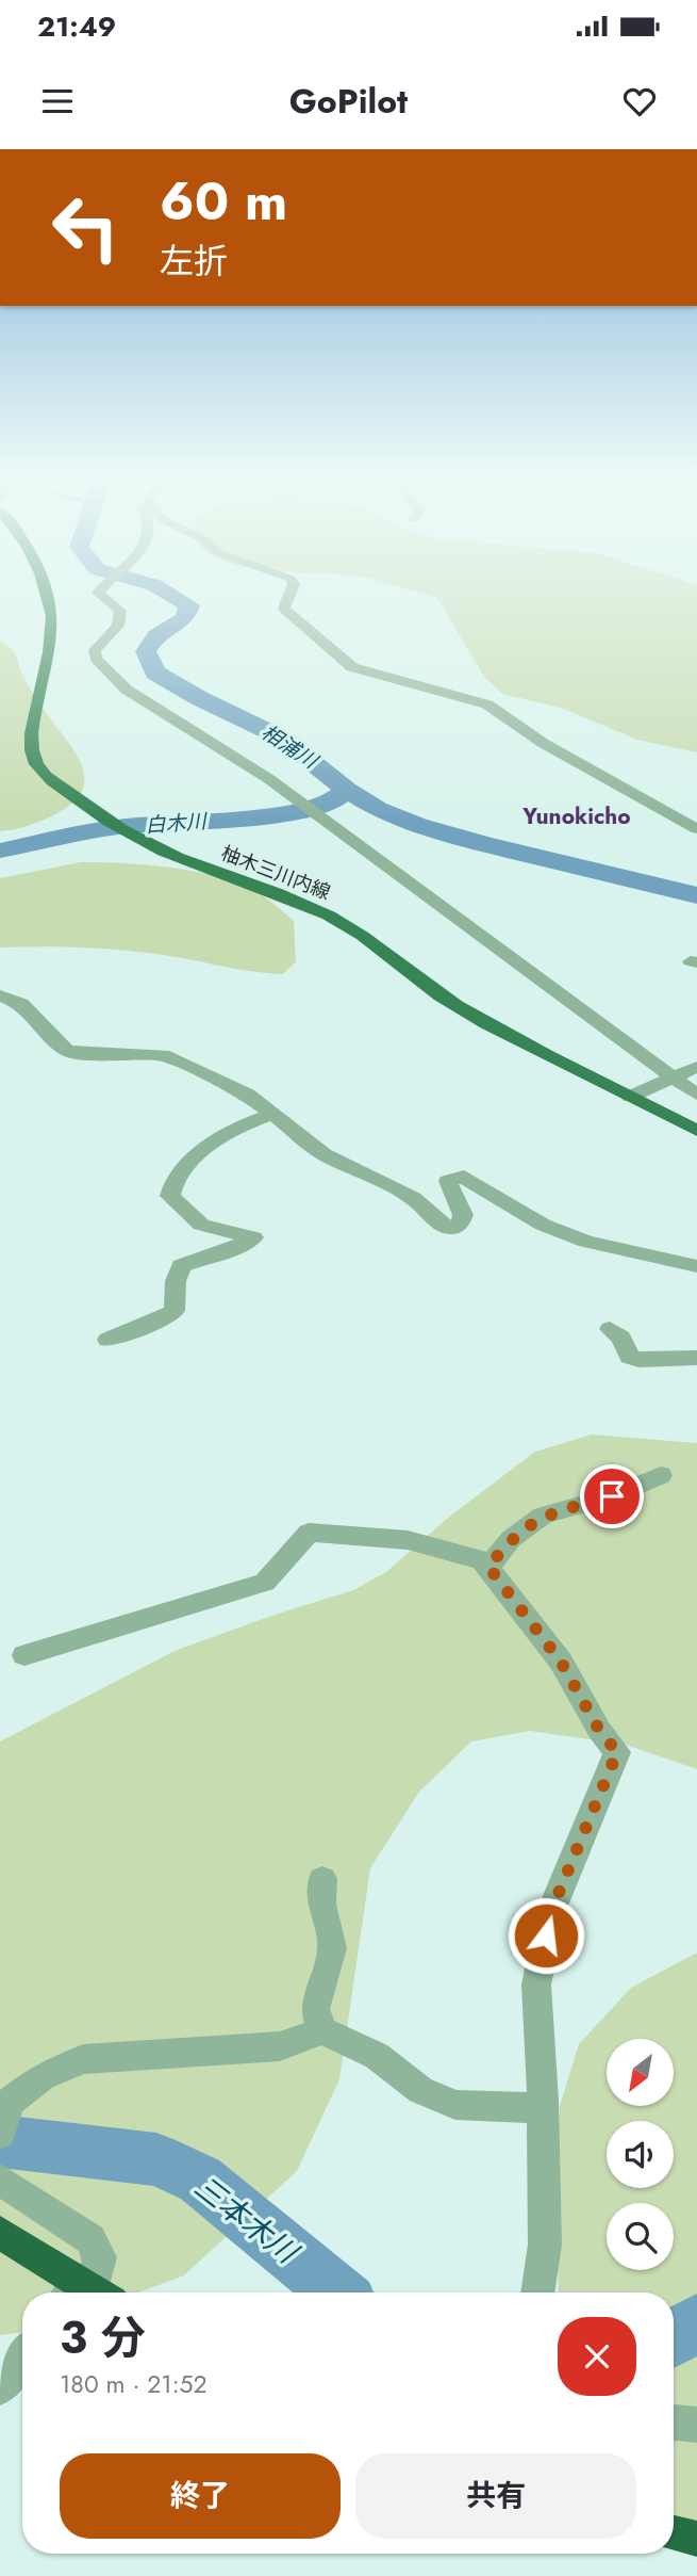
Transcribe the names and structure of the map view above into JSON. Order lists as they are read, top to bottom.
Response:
{
  "streets": {
    "main road": ["柚木三川内線"]
  },
  "districts": ["Yunokicho"],
  "water": ["相浦川", "白木川", "三本木川"],
  "north": "bottom left",
  "page": {
    "status": "21:49",
    "header": "GoPilot",
    "turn": ["60 m", "左折"],
    "heading": ["3 分", "180 m · 21:52"],
    "buttons": ["終了", "共有"]
  }
}
